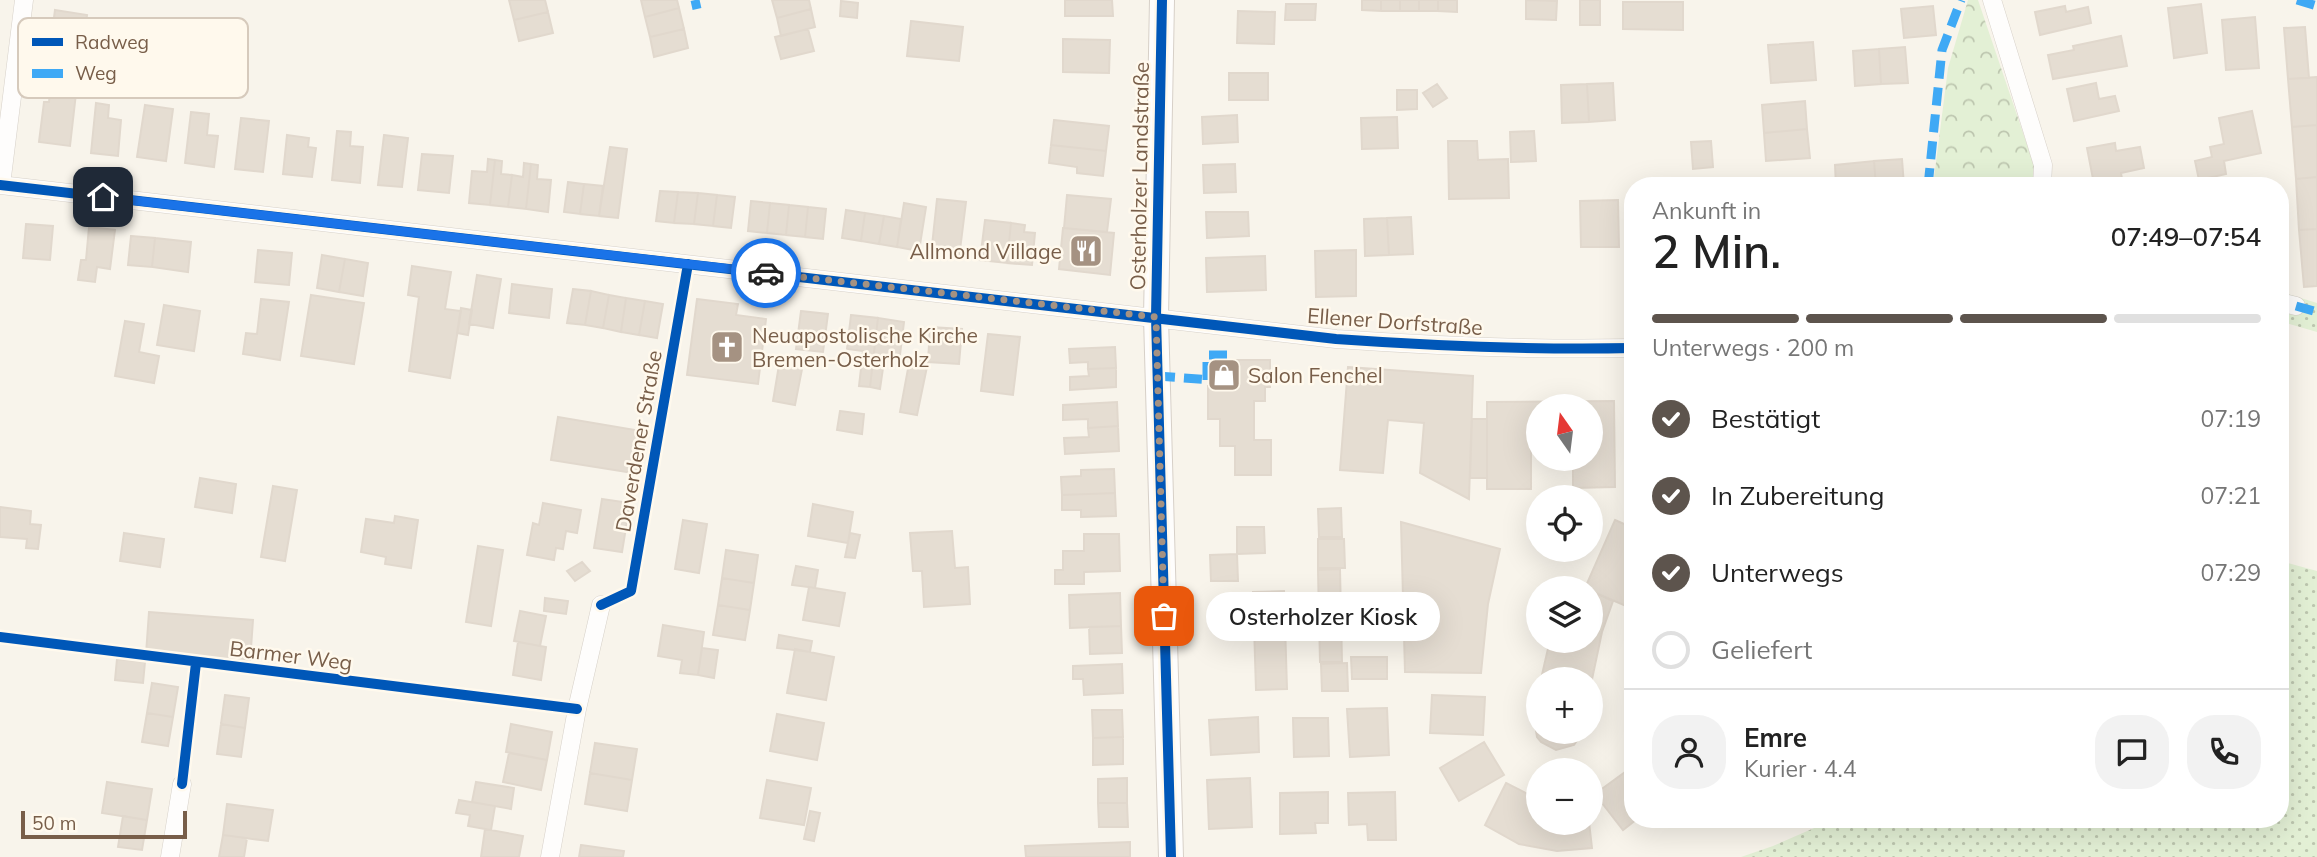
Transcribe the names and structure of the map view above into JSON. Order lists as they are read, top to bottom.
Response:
{
  "streets": {
    "main road": ["Osterholzer Landstraße"],
    "street": ["Ellener Dorfstraße"],
    "cycle path": ["Daverdener Straße", "Barmer Weg"]
  },
  "crossings": [
    ["Osterholzer Landstraße", "Ellener Dorfstraße"]
  ],
  "places": {
    "restaurant": ["Allmond Village"],
    "church": ["Neuapostolische Kirche Bremen-Osterholz"],
    "shop": ["Salon Fenchel"],
    "other": ["Osterholzer Kiosk"]
  },
  "legend": ["Radweg", "Weg"],
  "scale_bar": "50 m",
  "north": "top",
  "page": {
    "heading": ["2 Min.", "Ankunft in", "07:49–07:54"],
    "panel": ["Emre", "Kurier · 4.4"],
    "bar": "Unterwegs · 200 m",
    "list": [
      ["Bestätigt", "07:19"],
      ["In Zubereitung", "07:21"],
      ["Unterwegs", "07:29"],
      "Geliefert"
    ],
    "map_buttons": ["+", "−"],
    "bubble": "Osterholzer Kiosk",
    "scale": "50 m"
  }
}
